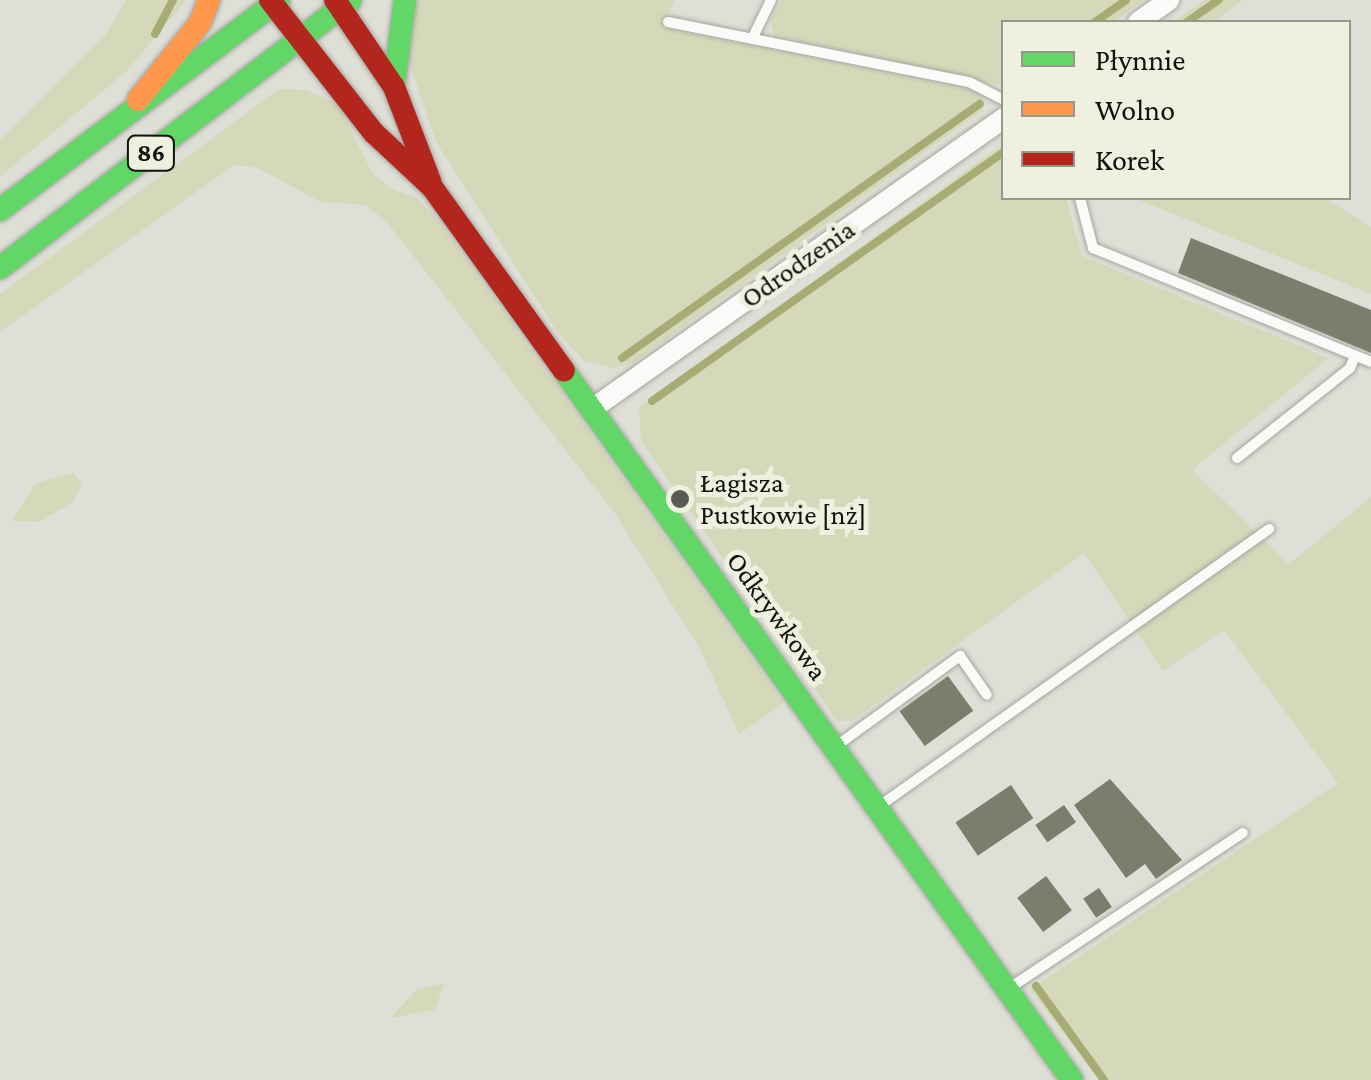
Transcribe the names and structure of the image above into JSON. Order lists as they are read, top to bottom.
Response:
{
  "streets": {
    "street": ["86", "Odrodzenia", "Odkrywkowa"]
  },
  "crossings": [
    ["86", "Odkrywkowa"],
    ["Odrodzenia", "Odkrywkowa"]
  ],
  "places": ["Łagisza Pustkowie [nż]"],
  "legend": ["Płynnie", "Wolno", "Korek"]
}
